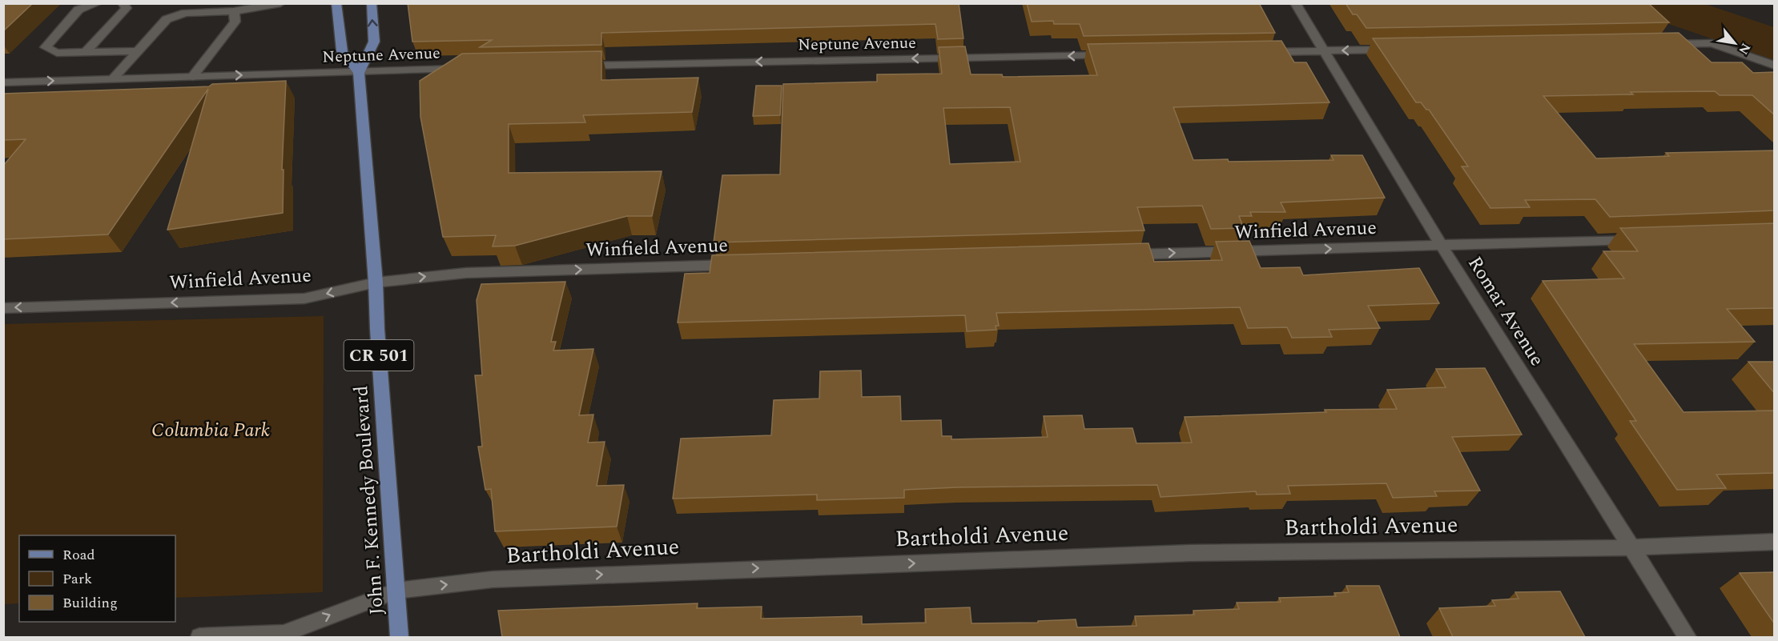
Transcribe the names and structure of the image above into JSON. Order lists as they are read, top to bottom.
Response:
{
  "streets": {
    "main road": ["CR 501", "John F. Kennedy Boulevard"],
    "street": [
      "Neptune Avenue",
      "Winfield Avenue",
      "Romar Avenue",
      "Bartholdi Avenue"
    ]
  },
  "crossings": [
    ["Neptune Avenue", "John F. Kennedy Boulevard"],
    ["Winfield Avenue", "Romar Avenue"],
    ["Winfield Avenue", "John F. Kennedy Boulevard"],
    ["Romar Avenue", "Bartholdi Avenue"],
    ["John F. Kennedy Boulevard", "Bartholdi Avenue"]
  ],
  "one_way": ["Bartholdi Avenue"],
  "parks": ["Columbia Park"],
  "legend": ["Road", "Park", "Building"],
  "north": "bottom right"
}
